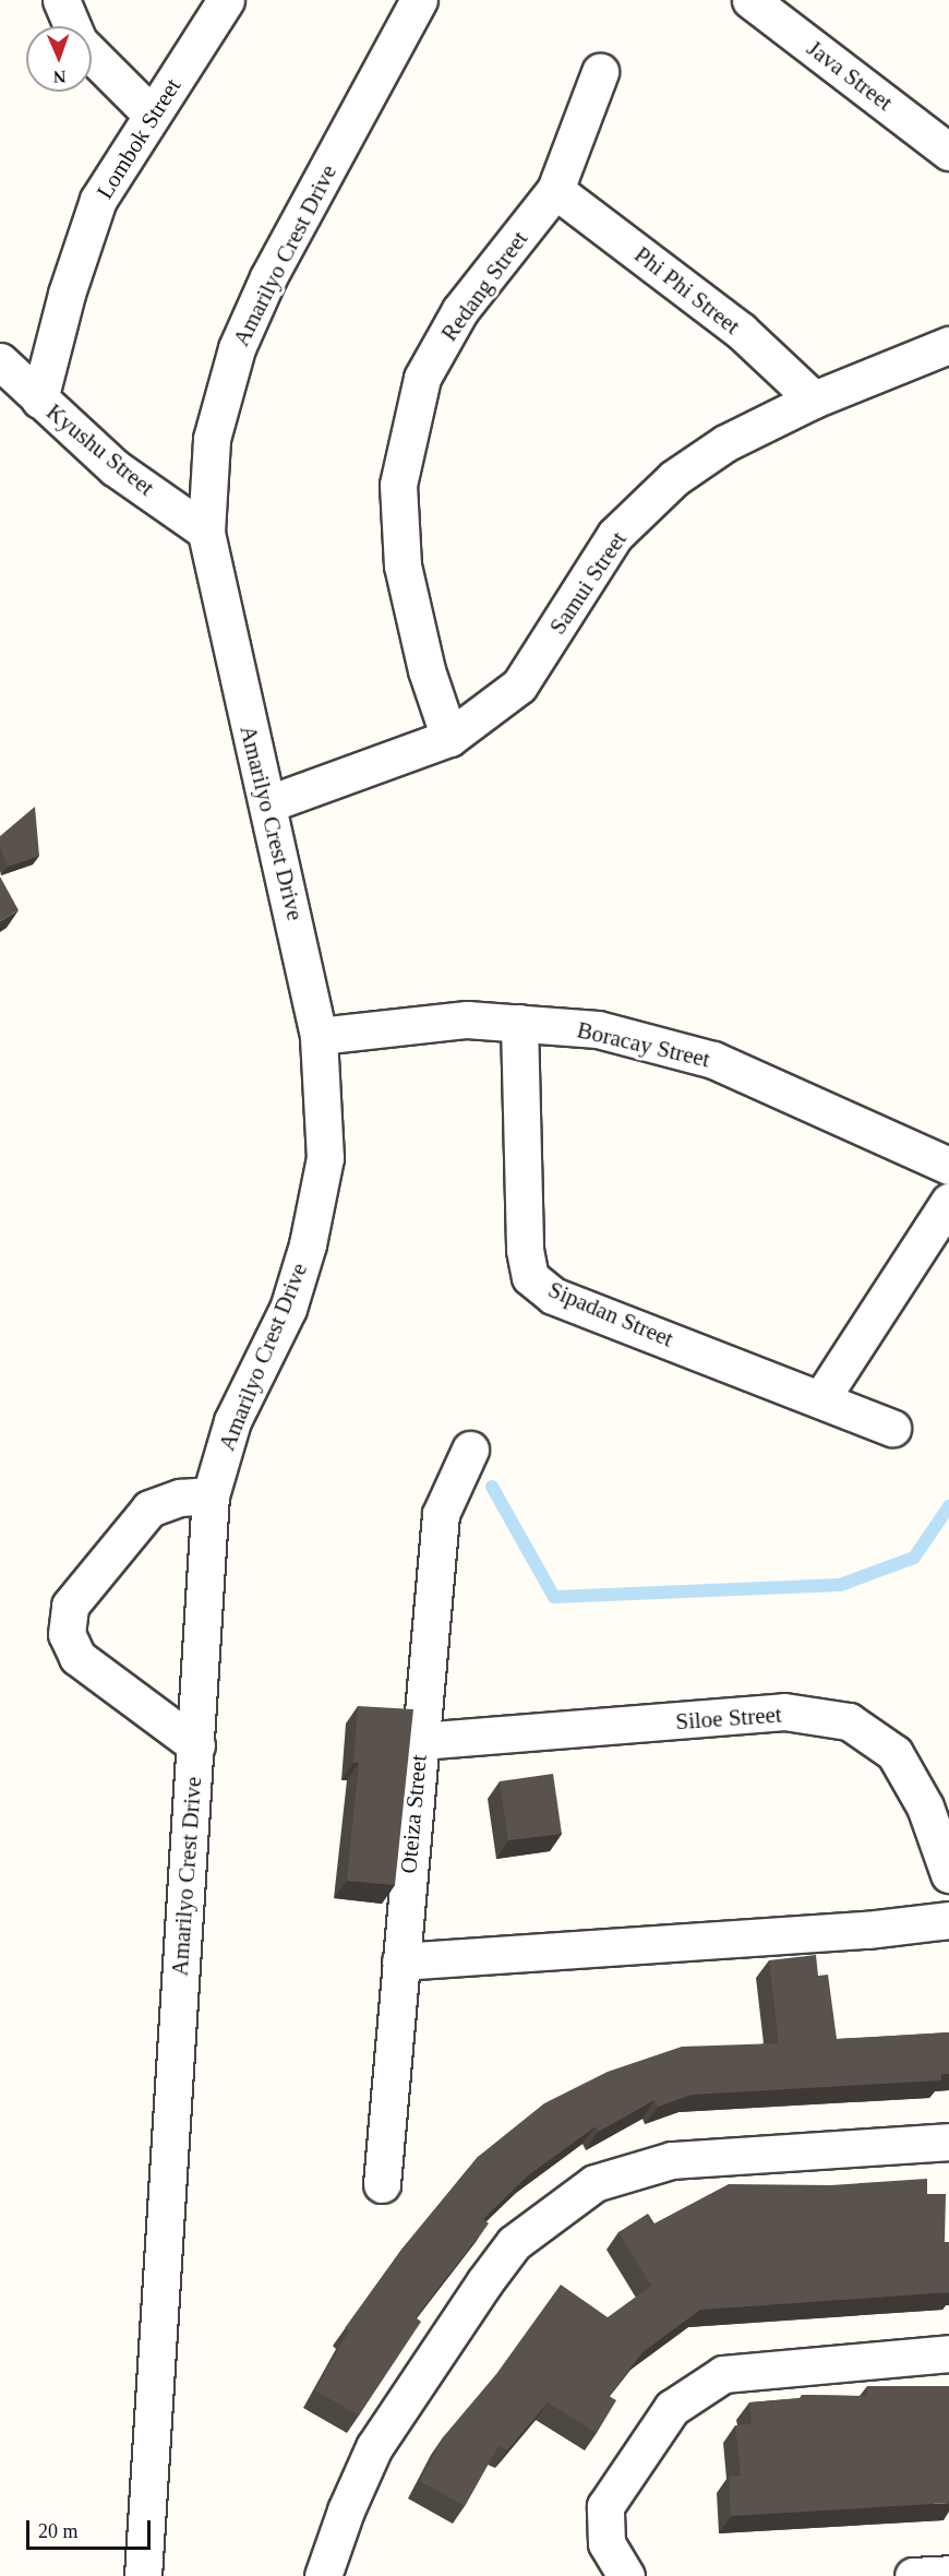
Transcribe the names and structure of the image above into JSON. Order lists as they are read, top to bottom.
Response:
{
  "streets": {
    "street": [
      "Java Street",
      "Lombok Street",
      "Amarilyo Crest Drive",
      "Redang Street",
      "Phi Phi Street",
      "Kyushu Street",
      "Samui Street",
      "Boracay Street",
      "Sipadan Street",
      "Siloe Street",
      "Oteiza Street"
    ]
  },
  "crossings": [
    ["Lombok Street", "Kyushu Street"],
    ["Amarilyo Crest Drive", "Kyushu Street"],
    ["Amarilyo Crest Drive", "Samui Street"],
    ["Amarilyo Crest Drive", "Boracay Street"],
    ["Redang Street", "Phi Phi Street"],
    ["Redang Street", "Samui Street"],
    ["Phi Phi Street", "Samui Street"],
    ["Boracay Street", "Sipadan Street"],
    ["Siloe Street", "Oteiza Street"]
  ],
  "scale_bar": "20 m",
  "north": "bottom"
}
